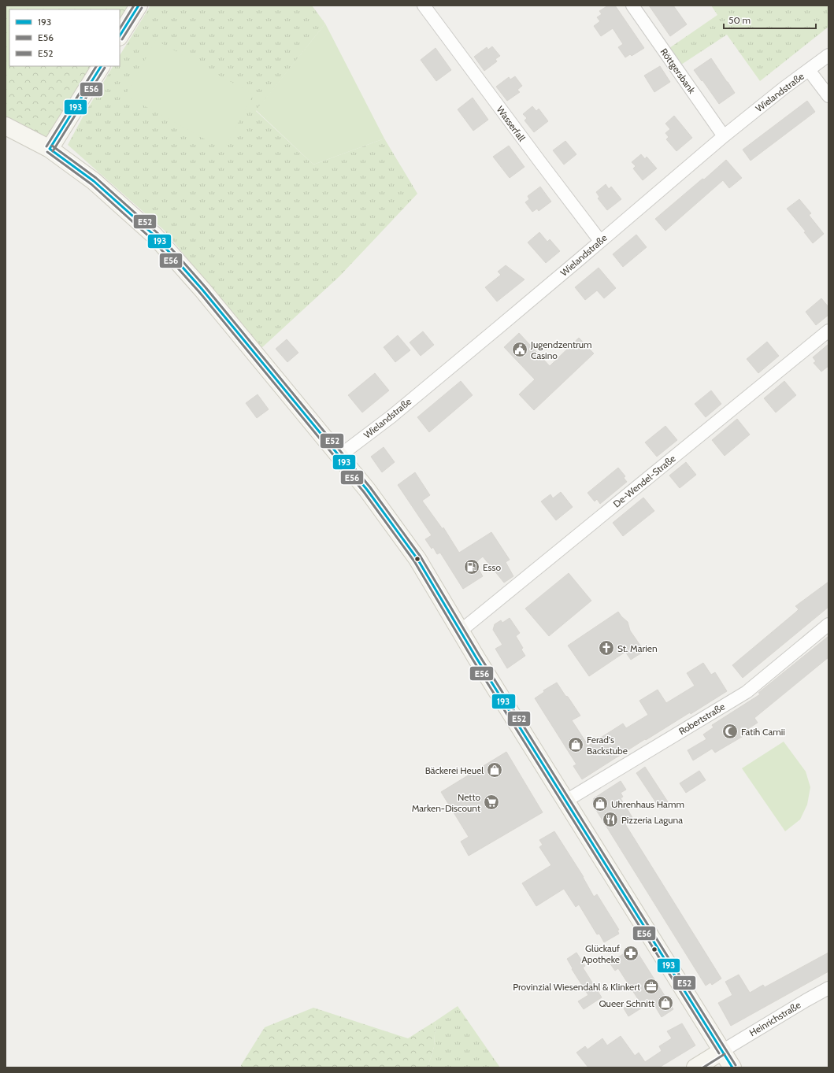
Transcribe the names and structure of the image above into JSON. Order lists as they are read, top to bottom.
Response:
{
  "streets": {
    "street": [
      "Röttgersbank",
      "Wielandstraße",
      "Wasserfall",
      "De-Wendel-Straße",
      "Robertstraße",
      "Heinrichstraße"
    ]
  },
  "crossings": [
    ["Röttgersbank", "Wielandstraße"],
    ["Wielandstraße", "Wasserfall"]
  ],
  "places": {
    "public building": ["Jugendzentrum Casino"],
    "fuel station": ["Esso"],
    "church": ["St. Marien"],
    "mosque": ["Fatih Camii"],
    "shop": [
      "Ferad's Backstube",
      "Bäckerei Heuel",
      "Uhrenhaus Hamm",
      "Queer Schnitt"
    ],
    "supermarket": ["Netto Marken-Discount"],
    "restaurant": ["Pizzeria Laguna"],
    "pharmacy": ["Glückauf Apotheke"],
    "office": ["Provinzial Wiesendahl & Klinkert"]
  },
  "lines": ["transit line 193", "transit line E52", "transit line E56"],
  "legend": ["193", "E56", "E52"],
  "scale_bar": "50 m"
}
